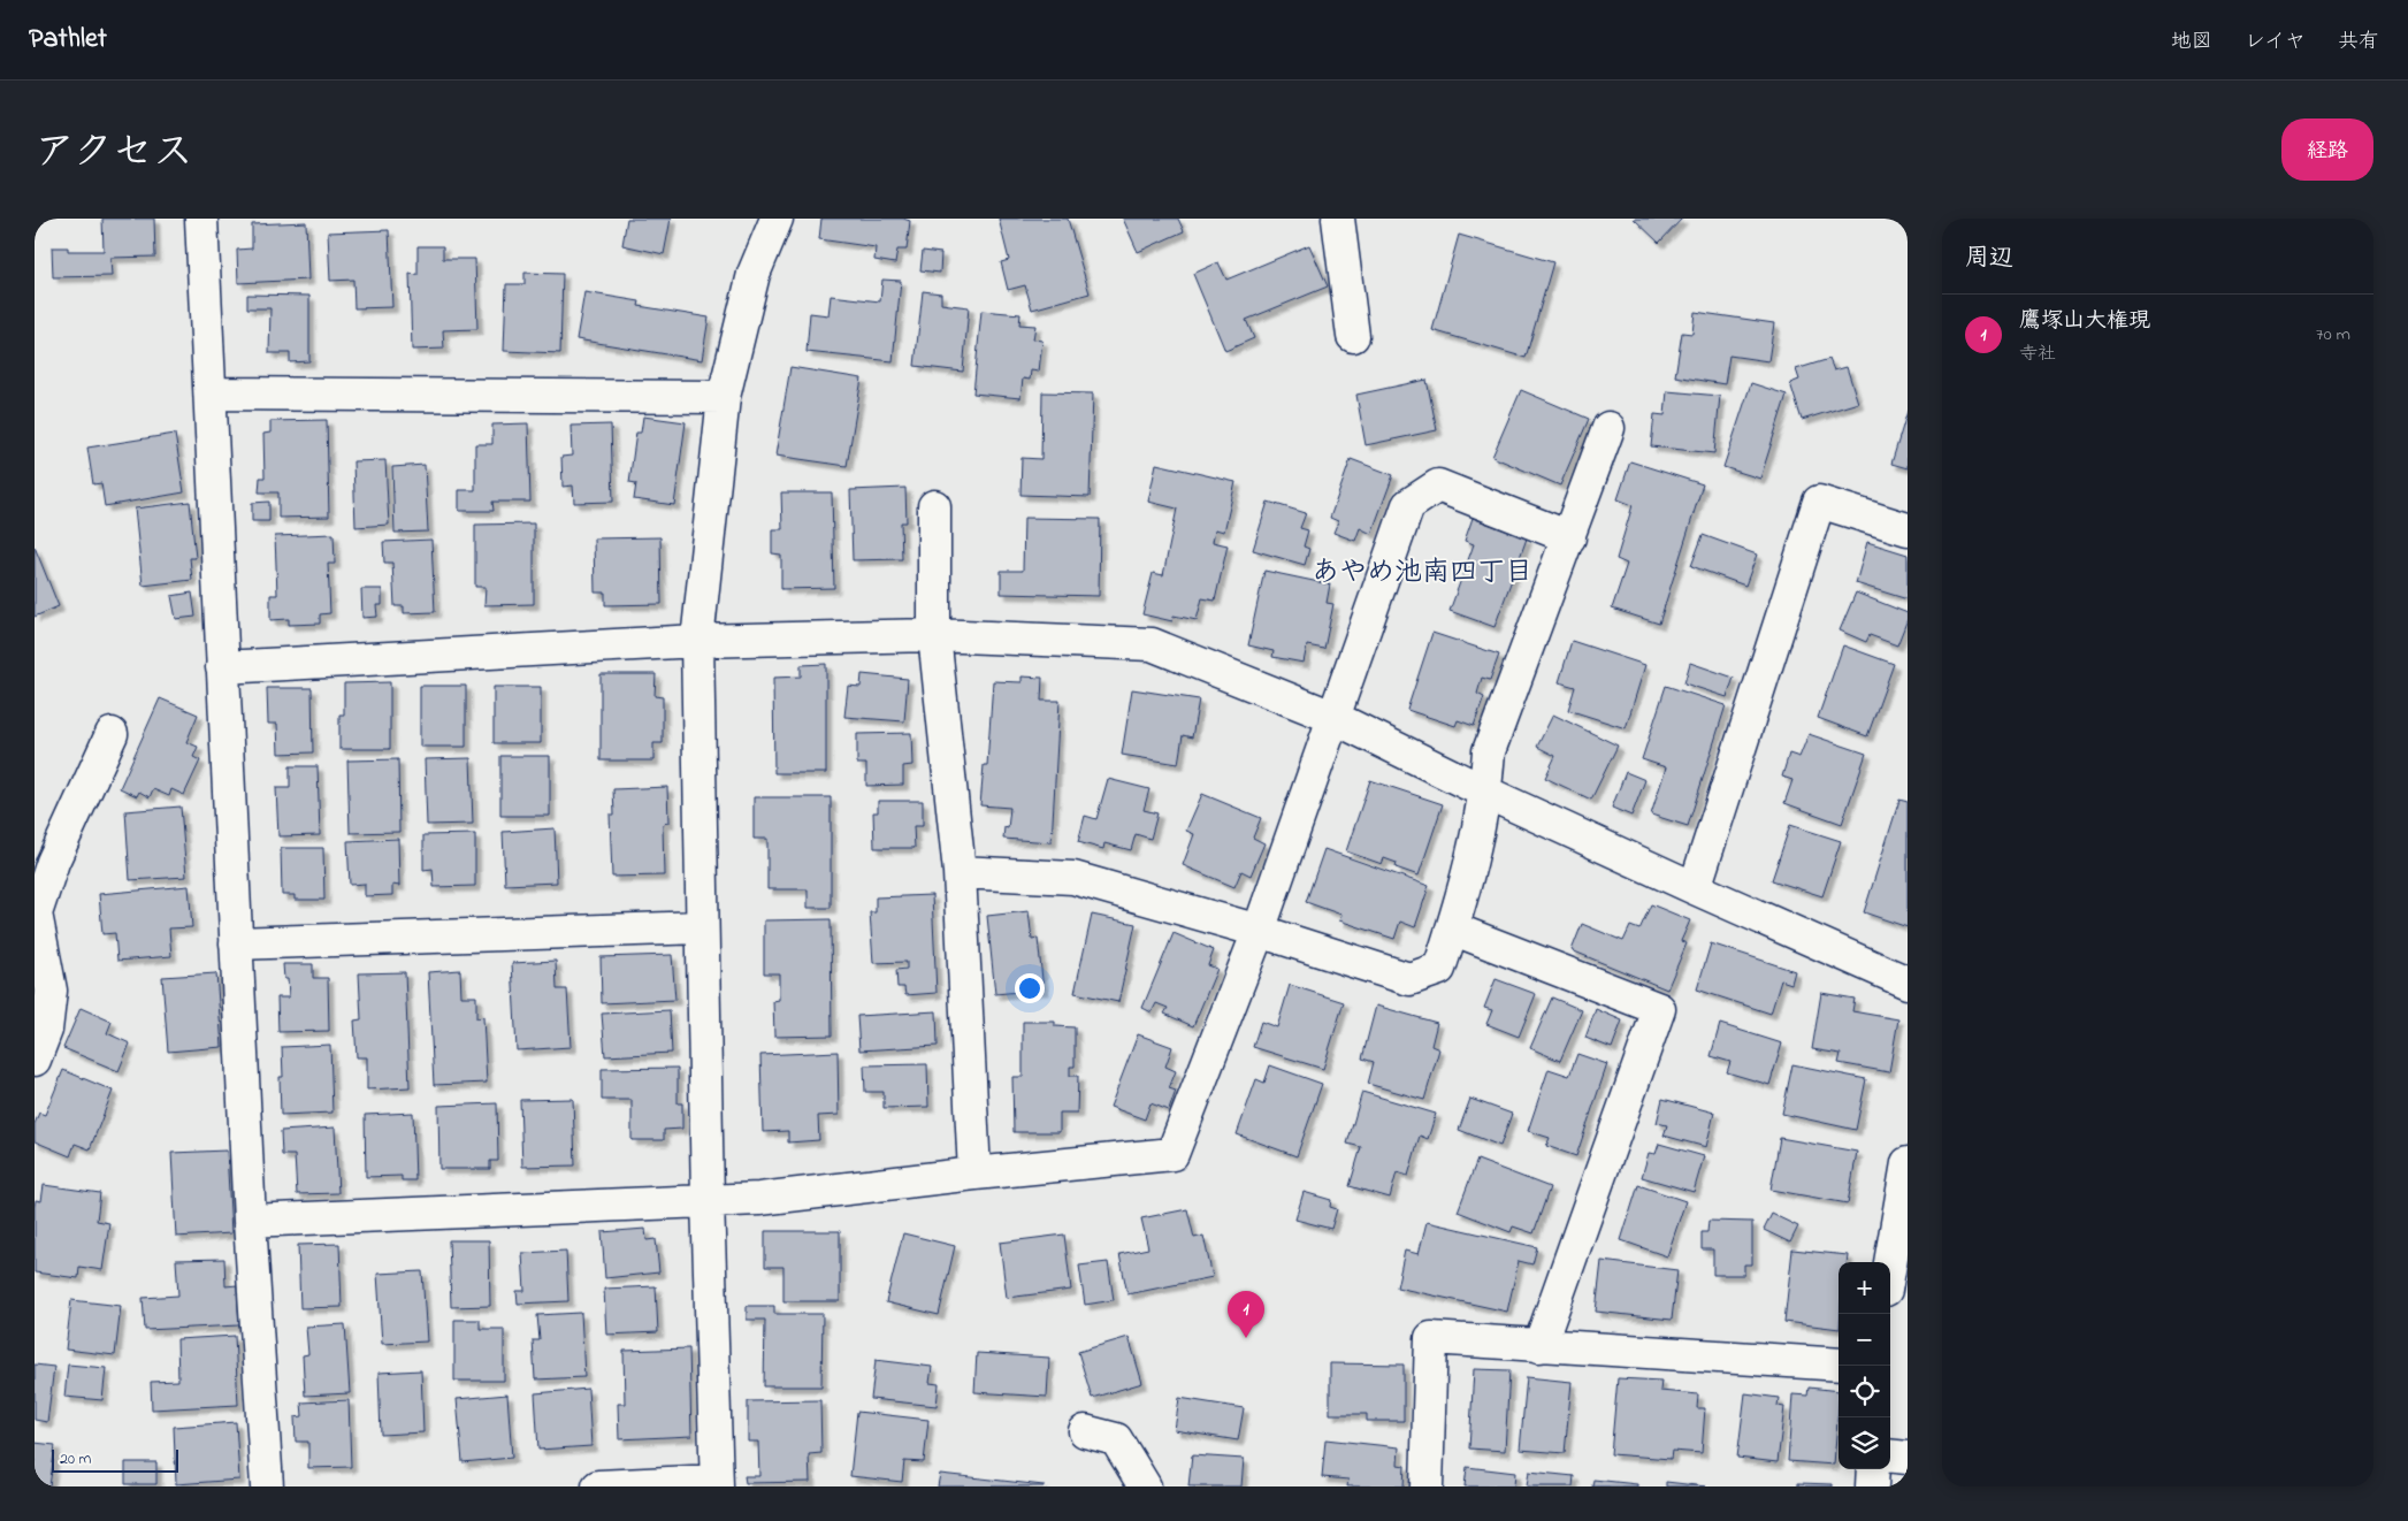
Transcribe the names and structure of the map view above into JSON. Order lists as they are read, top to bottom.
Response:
{
  "districts": ["あやめ池南四丁目"],
  "scale_bar": "20 m",
  "page": {
    "header": "Pathlet",
    "nav": ["地図", "レイヤ", "共有"],
    "title": "アクセス",
    "buttons": "経路",
    "heading": "周辺",
    "list": [
      {
        "mark": "1",
        "name": "鷹塚山大権現",
        "note": "寺社",
        "value": "70 m"
      }
    ],
    "map_buttons": ["+", "−"],
    "pins": "1",
    "scale": "20 m"
  }
}
